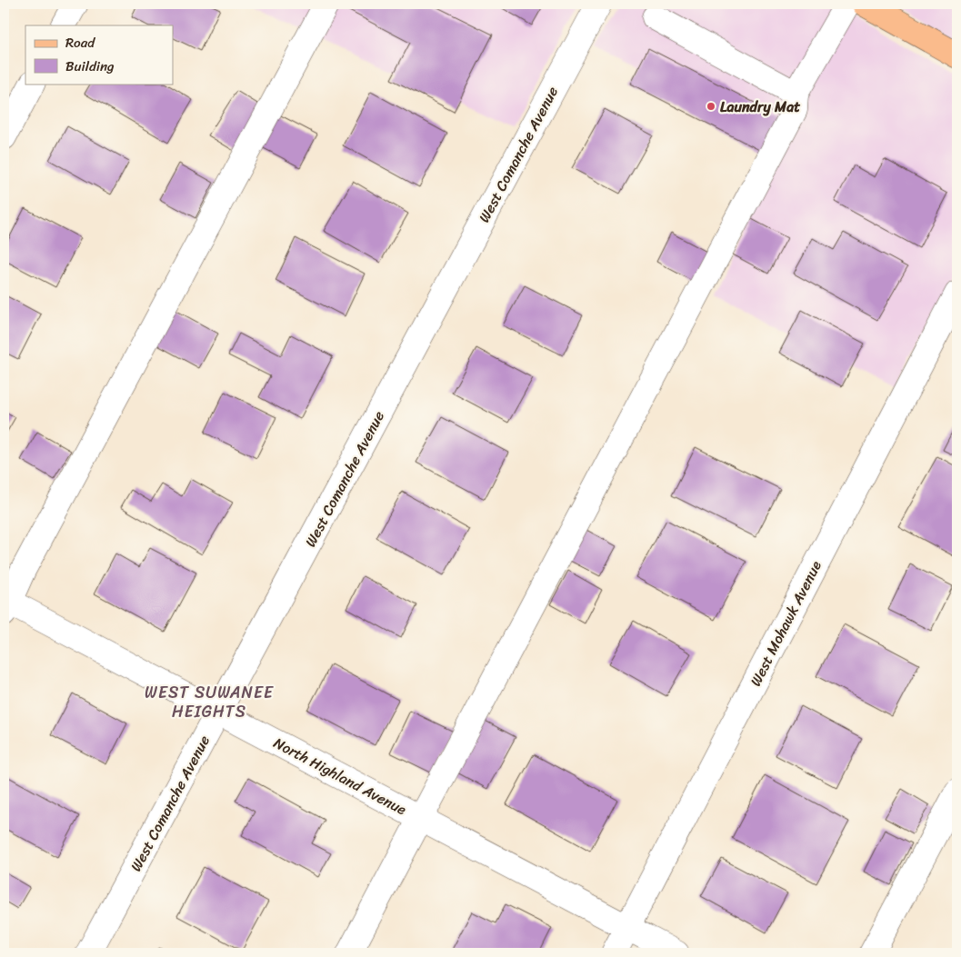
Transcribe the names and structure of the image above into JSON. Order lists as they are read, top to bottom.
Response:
{
  "streets": {
    "street": ["West Comanche Avenue", "West Mohawk Avenue", "North Highland Avenue"]
  },
  "crossings": [
    ["West Comanche Avenue", "North Highland Avenue"],
    ["West Mohawk Avenue", "North Highland Avenue"]
  ],
  "districts": ["WEST SUWANEE HEIGHTS"],
  "places": ["Laundry Mat"],
  "legend": ["Road", "Building"]
}
